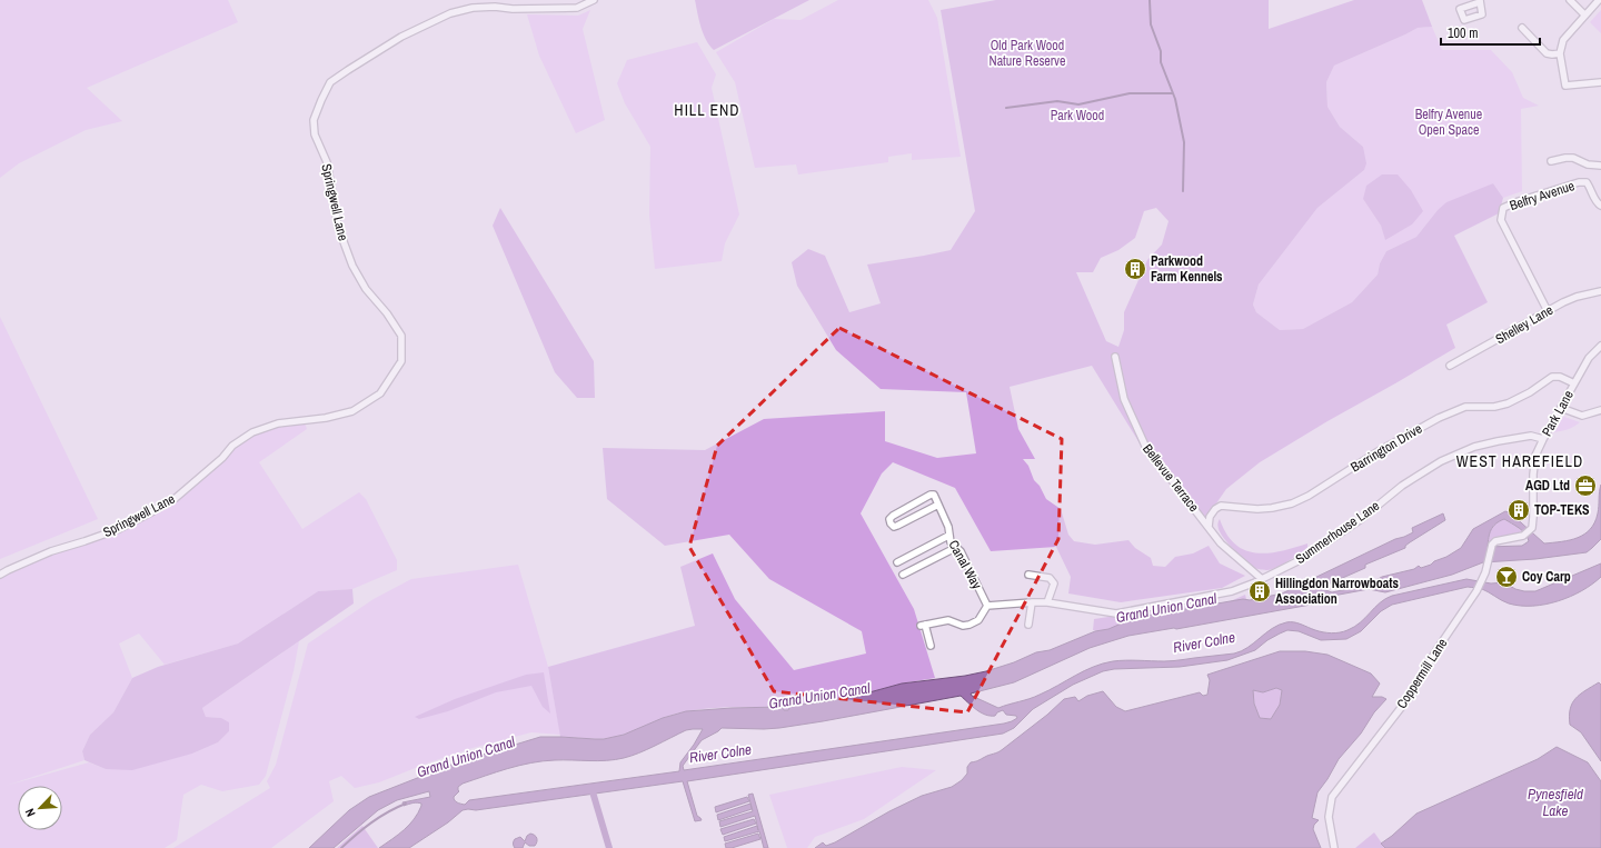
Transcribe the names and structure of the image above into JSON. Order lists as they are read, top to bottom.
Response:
{
  "streets": {
    "street": [
      "Belfry Avenue",
      "Springwell Lane",
      "Shelley Lane",
      "Park Lane",
      "Barrington Drive",
      "Bellevue Terrace",
      "Summerhouse Lane",
      "Canal Way",
      "Coppermill Lane"
    ]
  },
  "crossings": [
    ["Belfry Avenue", "Shelley Lane"],
    ["Park Lane", "Barrington Drive"],
    ["Park Lane", "Summerhouse Lane"],
    ["Park Lane", "Coppermill Lane"],
    ["Barrington Drive", "Bellevue Terrace"],
    ["Bellevue Terrace", "Summerhouse Lane"],
    ["Summerhouse Lane", "Canal Way"]
  ],
  "districts": ["HILL END", "WEST HAREFIELD"],
  "water": ["Grand Union Canal", "River Colne", "Pynesfield Lake"],
  "parks": ["Old Park Wood Nature Reserve", "Belfry Avenue Open Space", "Park Wood"],
  "places": {
    "building": ["Parkwood Farm Kennels", "TOP-TEKS", "Hillingdon Narrowboats Association"],
    "office": ["AGD Ltd"],
    "bar": ["Coy Carp"]
  },
  "scale_bar": "100 m",
  "north": "bottom left"
}
